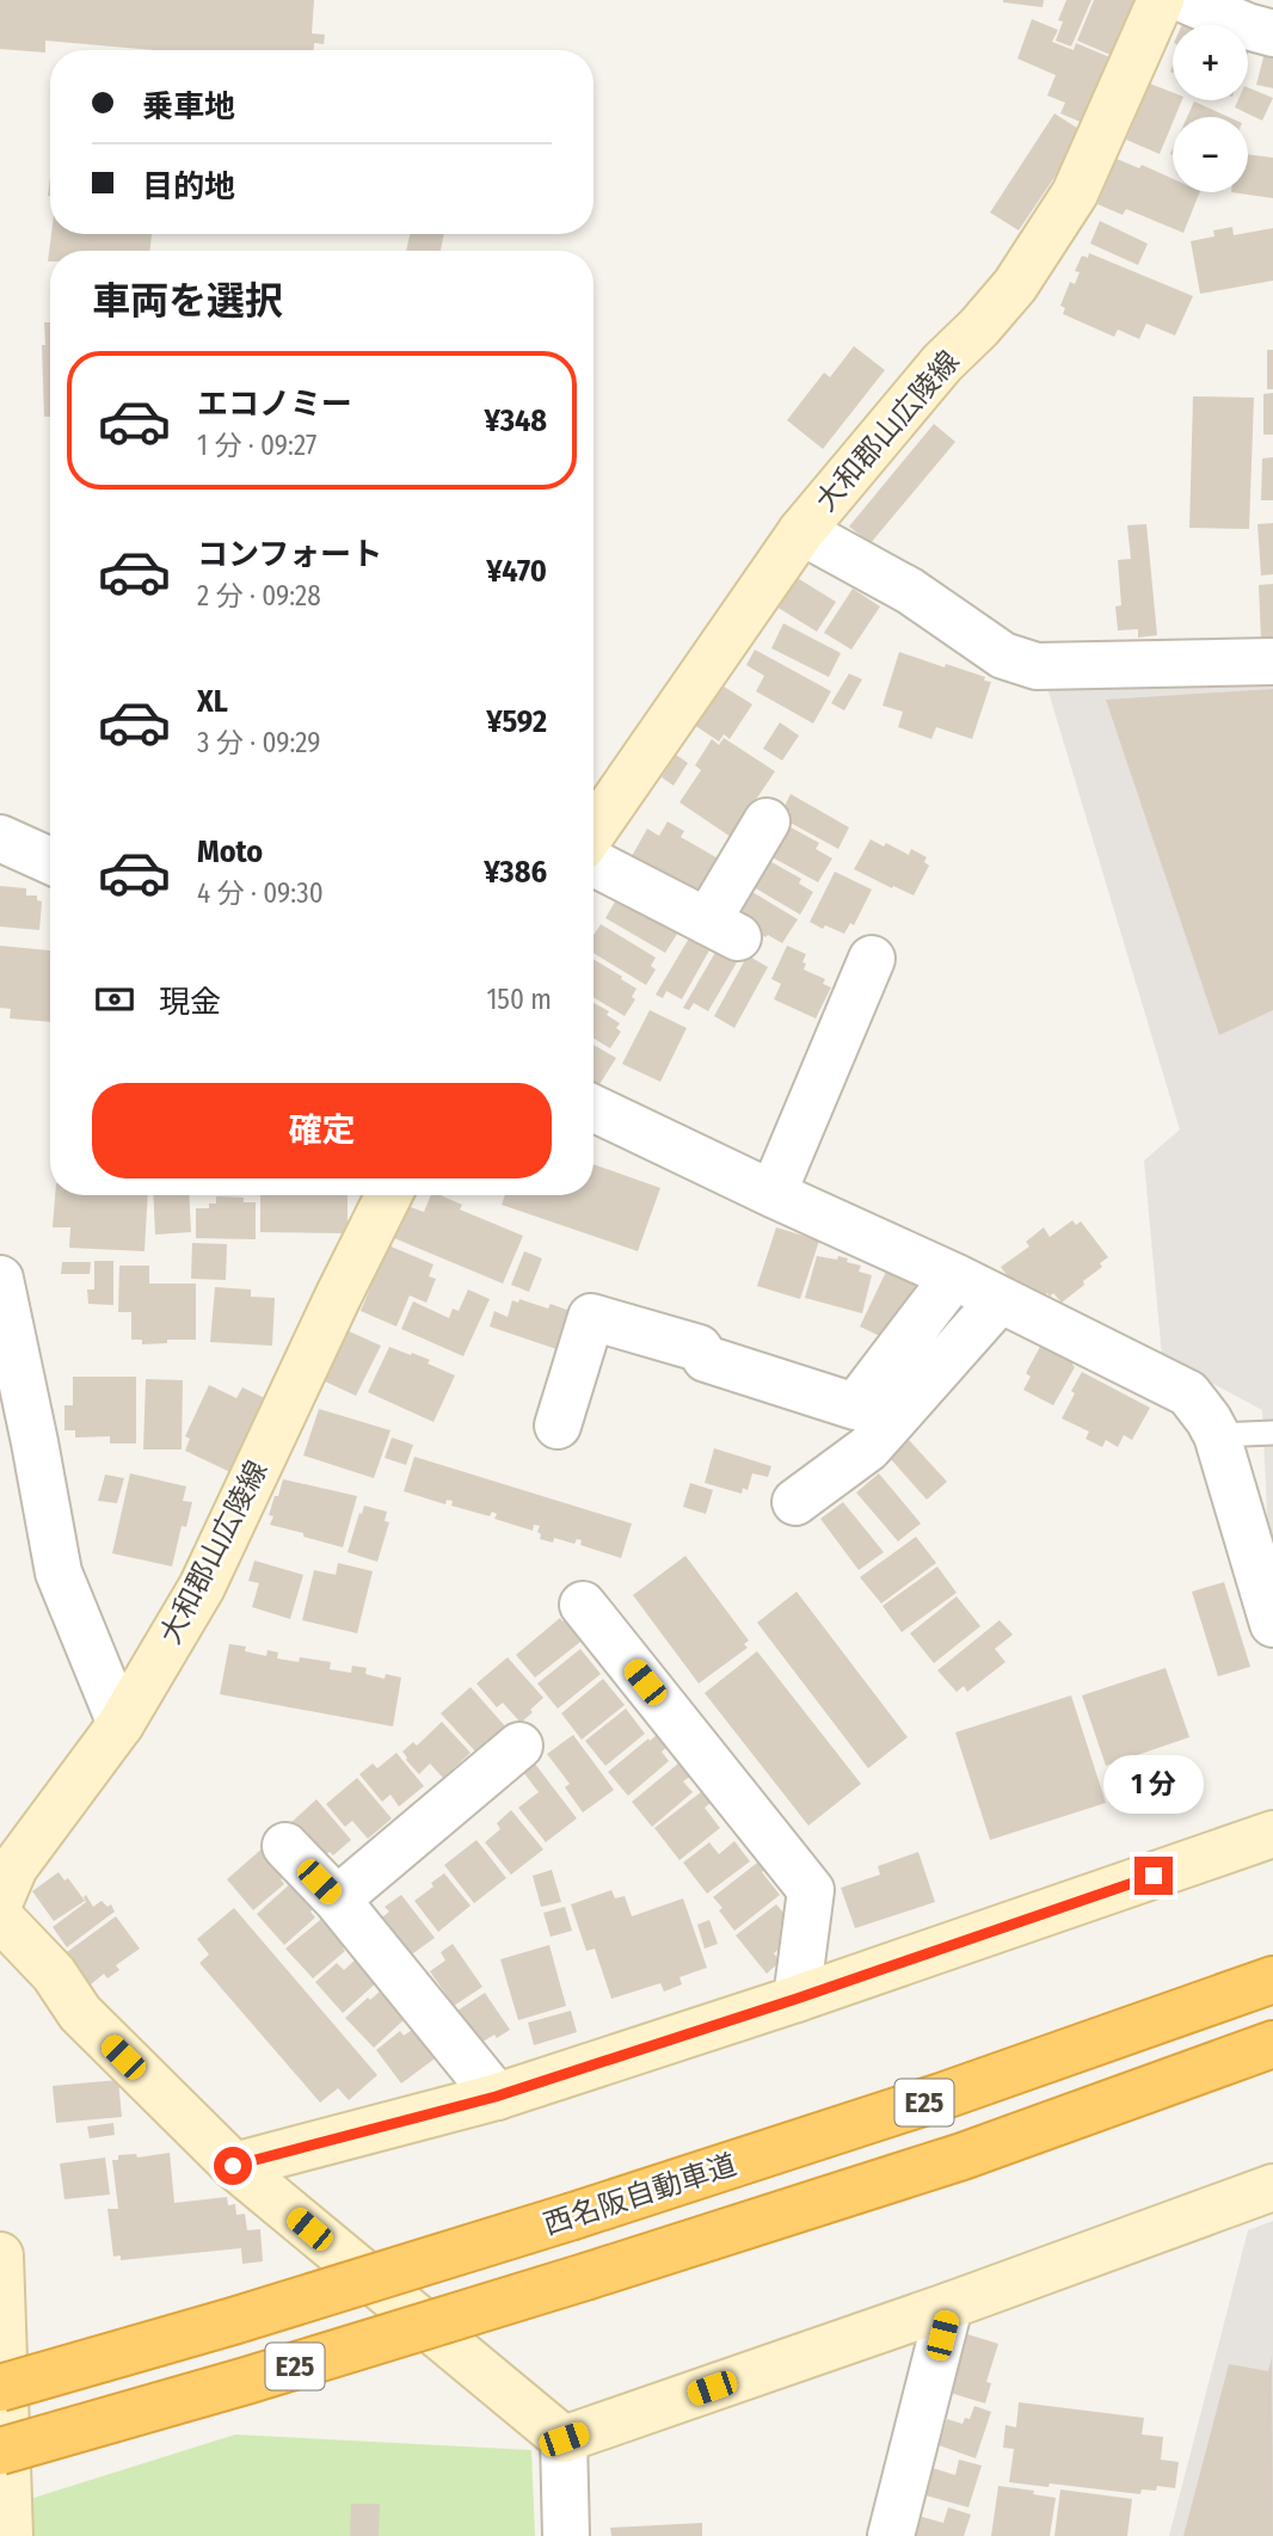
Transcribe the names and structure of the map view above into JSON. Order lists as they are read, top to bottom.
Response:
{
  "streets": {
    "highway": ["E25", "西名阪自動車道"],
    "street": ["大和郡山広陵線"]
  },
  "page": {
    "map_buttons": ["+", "−"],
    "banner": ["乗車地", "目的地"],
    "heading": "車両を選択",
    "list": [
      {
        "name": "エコノミー",
        "note": "1 分 · 09:27",
        "value": "¥348"
      },
      {
        "name": "コンフォート",
        "note": "2 分 · 09:28",
        "value": "¥470"
      },
      {
        "name": "XL",
        "note": "3 分 · 09:29",
        "value": "¥592"
      },
      {
        "name": "Moto",
        "note": "4 分 · 09:30",
        "value": "¥386"
      }
    ],
    "pay": ["現金", "150 m"],
    "buttons": "確定",
    "bubble": "1 分"
  }
}
